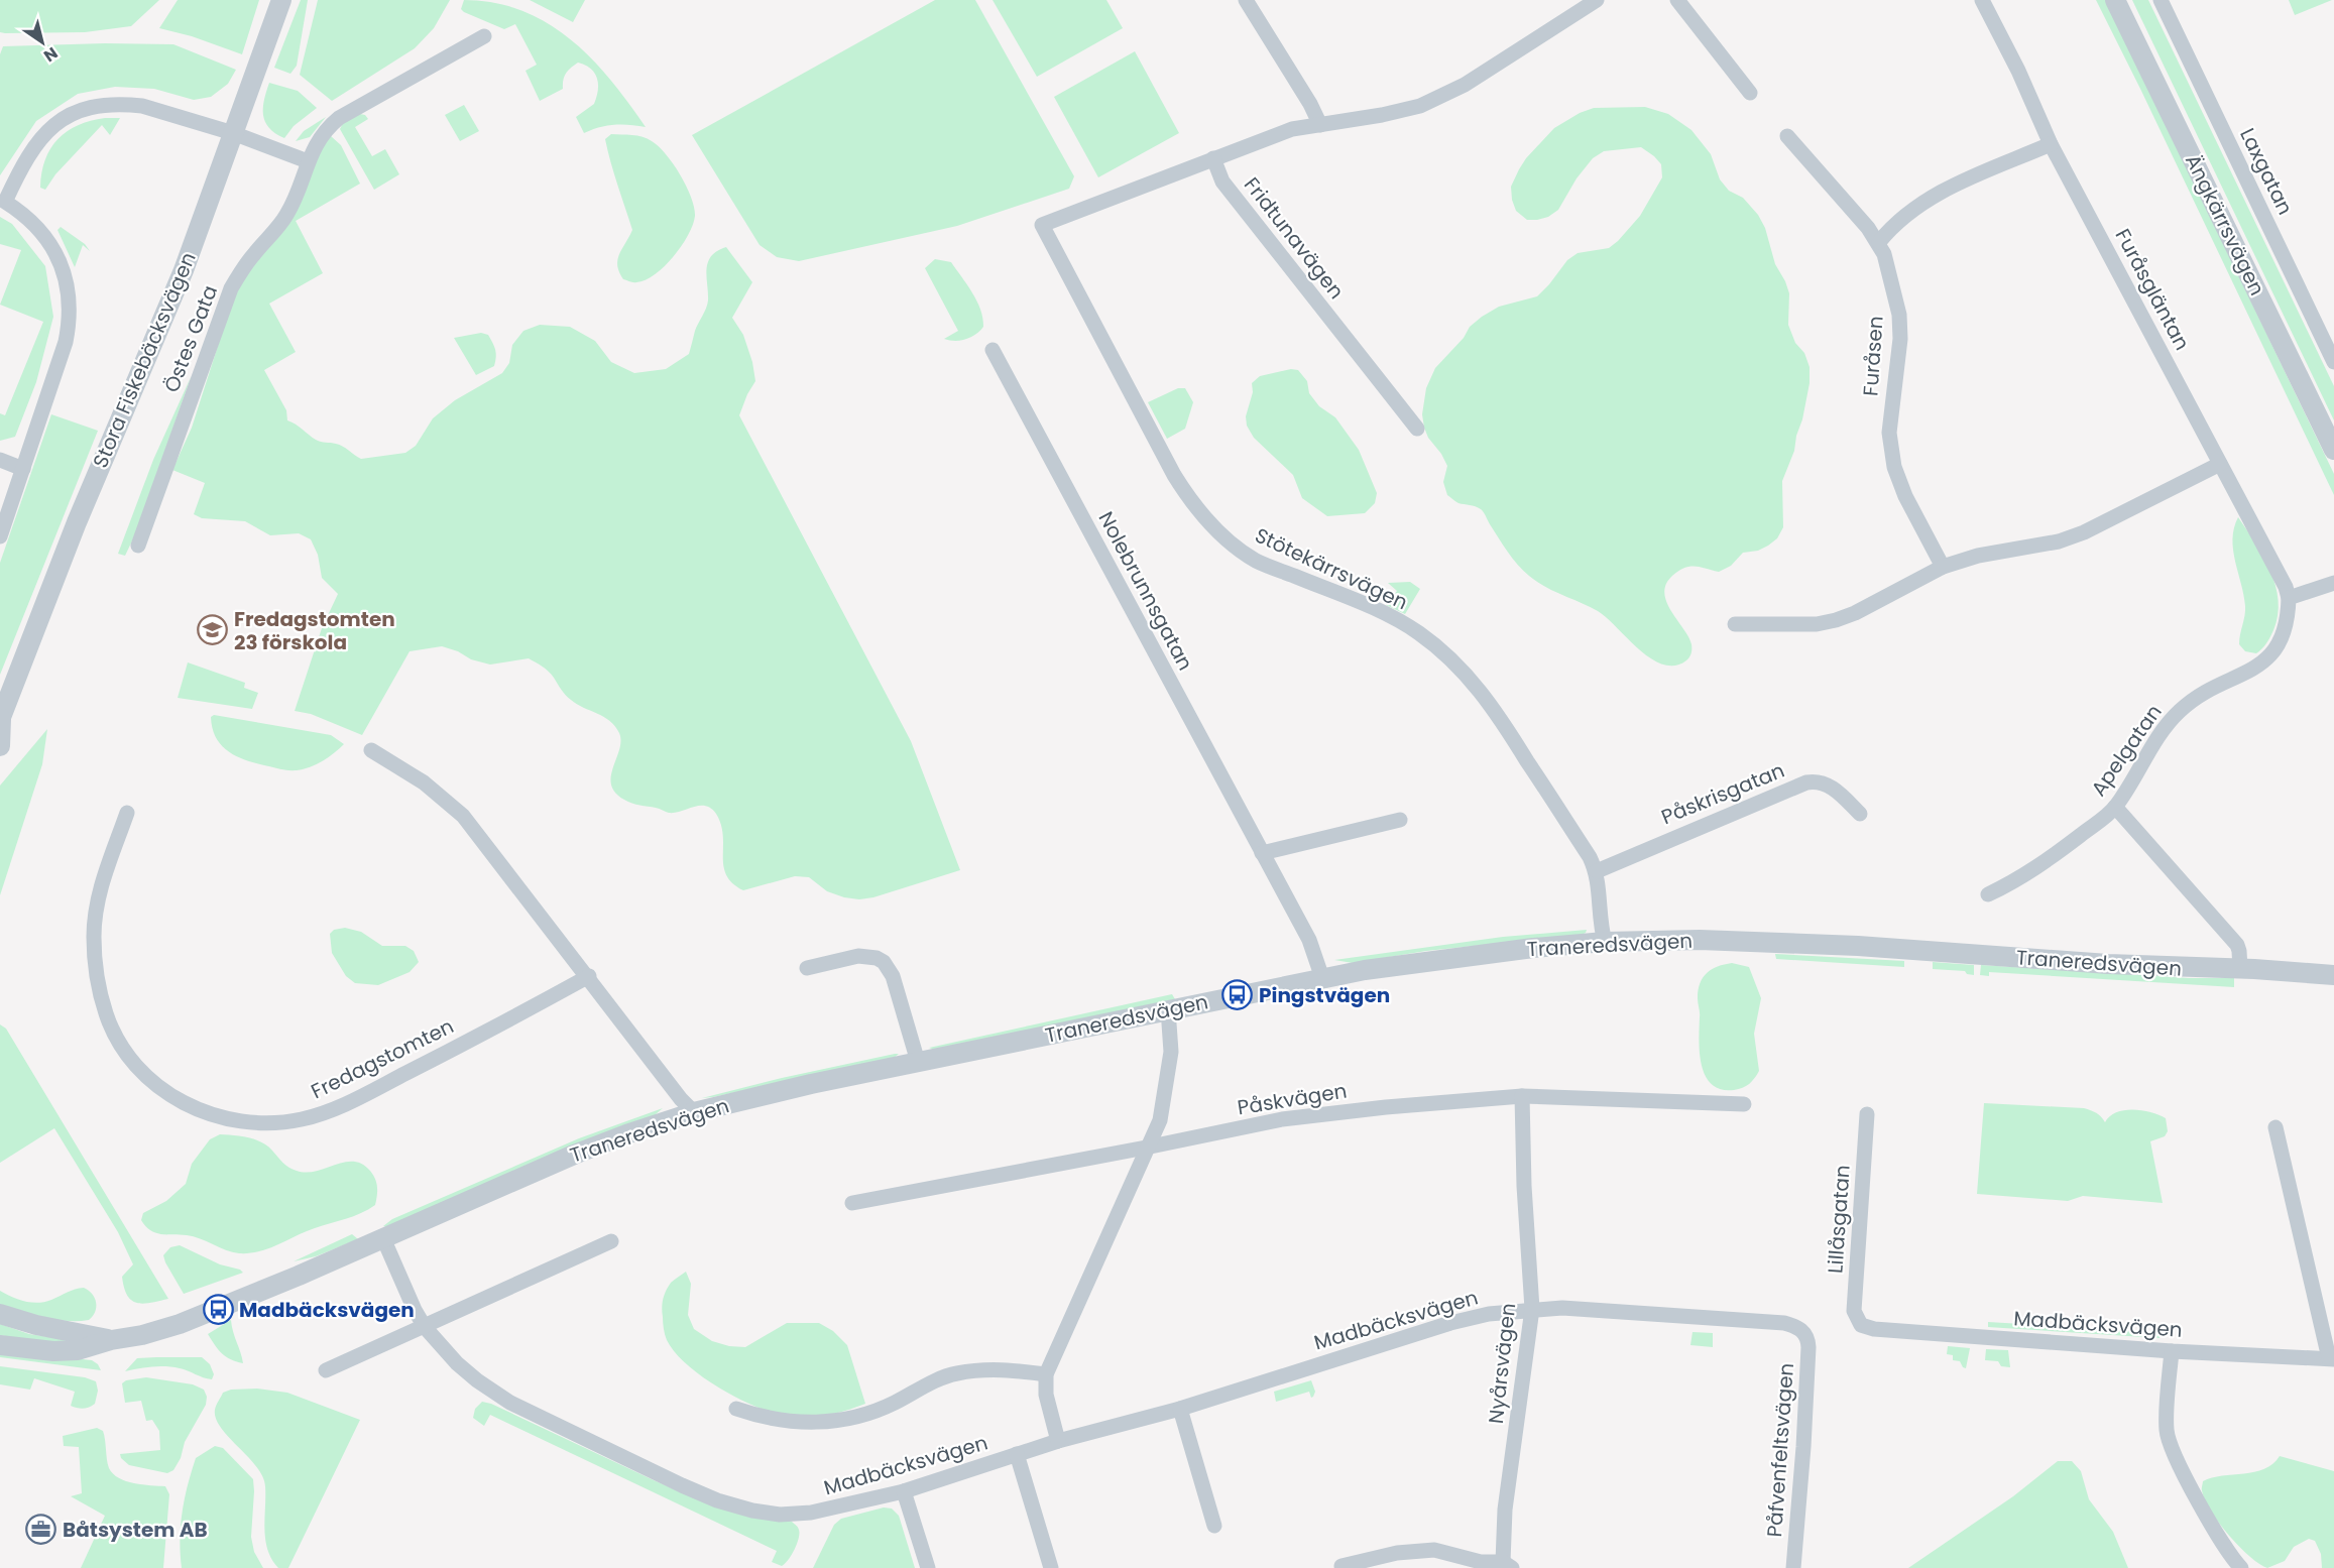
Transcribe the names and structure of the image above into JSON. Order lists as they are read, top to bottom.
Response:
{
  "streets": {
    "street": [
      "Laxgatan",
      "Ängkärrsvägen",
      "Fridtunavägen",
      "Furåsgläntan",
      "Östes Gata",
      "Furåsen",
      "Stora Fiskebäcksvägen",
      "Stötekärrsvägen",
      "Nolebrunnsgatan",
      "Apelgatan",
      "Påskrisgatan",
      "Traneredsvägen",
      "Fredagstomten",
      "Påskvägen",
      "Lillåsgatan",
      "Madbäcksvägen",
      "Nyårsvägen",
      "Påfvenfeltsvägen"
    ]
  },
  "crossings": [
    ["Fridtunavägen", "Stötekärrsvägen"],
    ["Furåsgläntan", "Apelgatan"],
    ["Stötekärrsvägen", "Påskrisgatan"],
    ["Stötekärrsvägen", "Traneredsvägen"],
    ["Nolebrunnsgatan", "Traneredsvägen"],
    ["Traneredsvägen", "Madbäcksvägen"],
    ["Påskvägen", "Nyårsvägen"],
    ["Lillåsgatan", "Madbäcksvägen"],
    ["Madbäcksvägen", "Nyårsvägen"],
    ["Madbäcksvägen", "Påfvenfeltsvägen"]
  ],
  "places": {
    "school or university": ["Fredagstomten 23 förskola"],
    "bus stop": ["Pingstvägen", "Madbäcksvägen"],
    "office": ["Båtsystem AB"]
  },
  "north": "bottom right"
}
